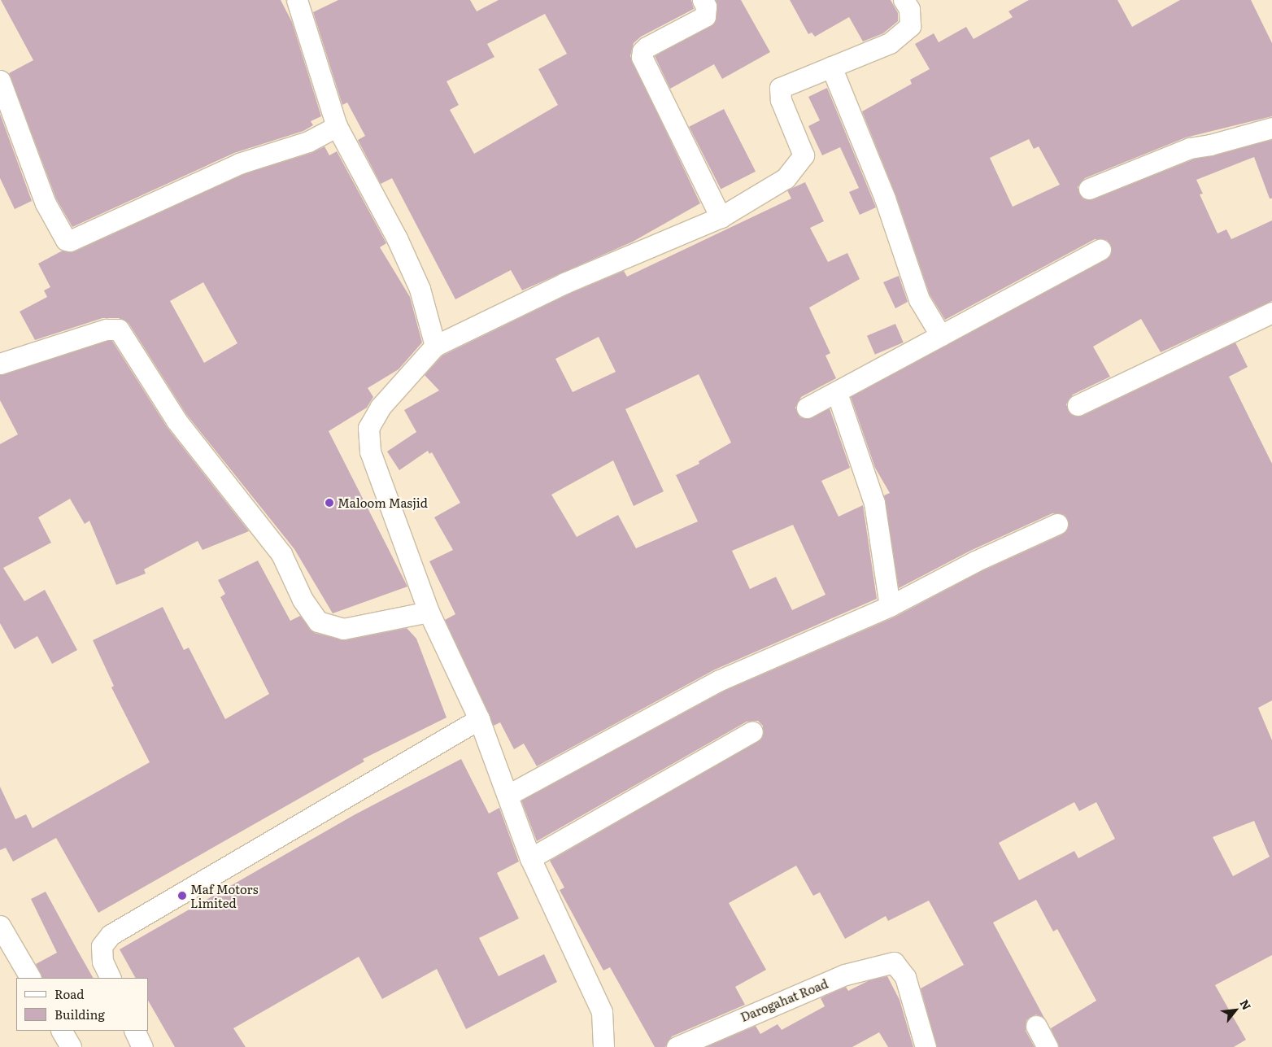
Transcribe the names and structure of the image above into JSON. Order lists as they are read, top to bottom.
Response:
{
  "streets": {
    "street": ["Darogahat Road"]
  },
  "places": ["Maloom Masjid", "Maf Motors Limited"],
  "legend": ["Road", "Building"],
  "north": "top right"
}
